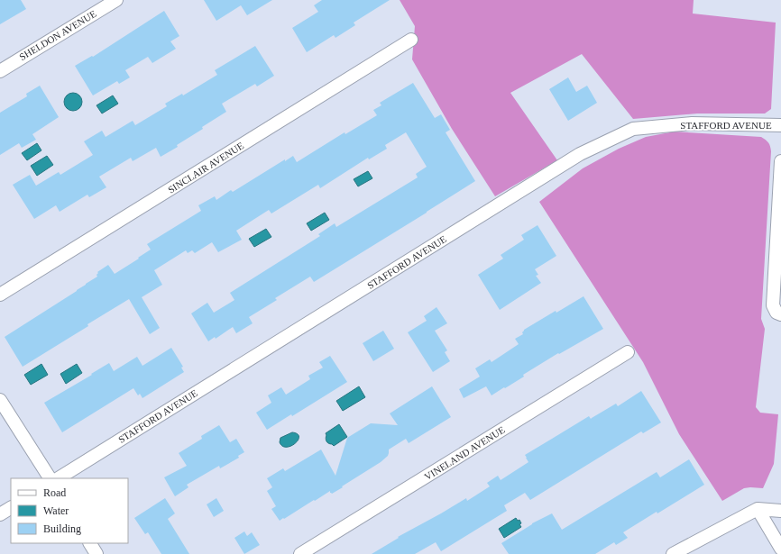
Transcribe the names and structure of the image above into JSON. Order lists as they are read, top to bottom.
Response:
{
  "streets": {
    "street": [
      "SHELDON AVENUE",
      "STAFFORD AVENUE",
      "SINCLAIR AVENUE",
      "VINELAND AVENUE"
    ]
  },
  "legend": ["Road", "Water", "Building"]
}
